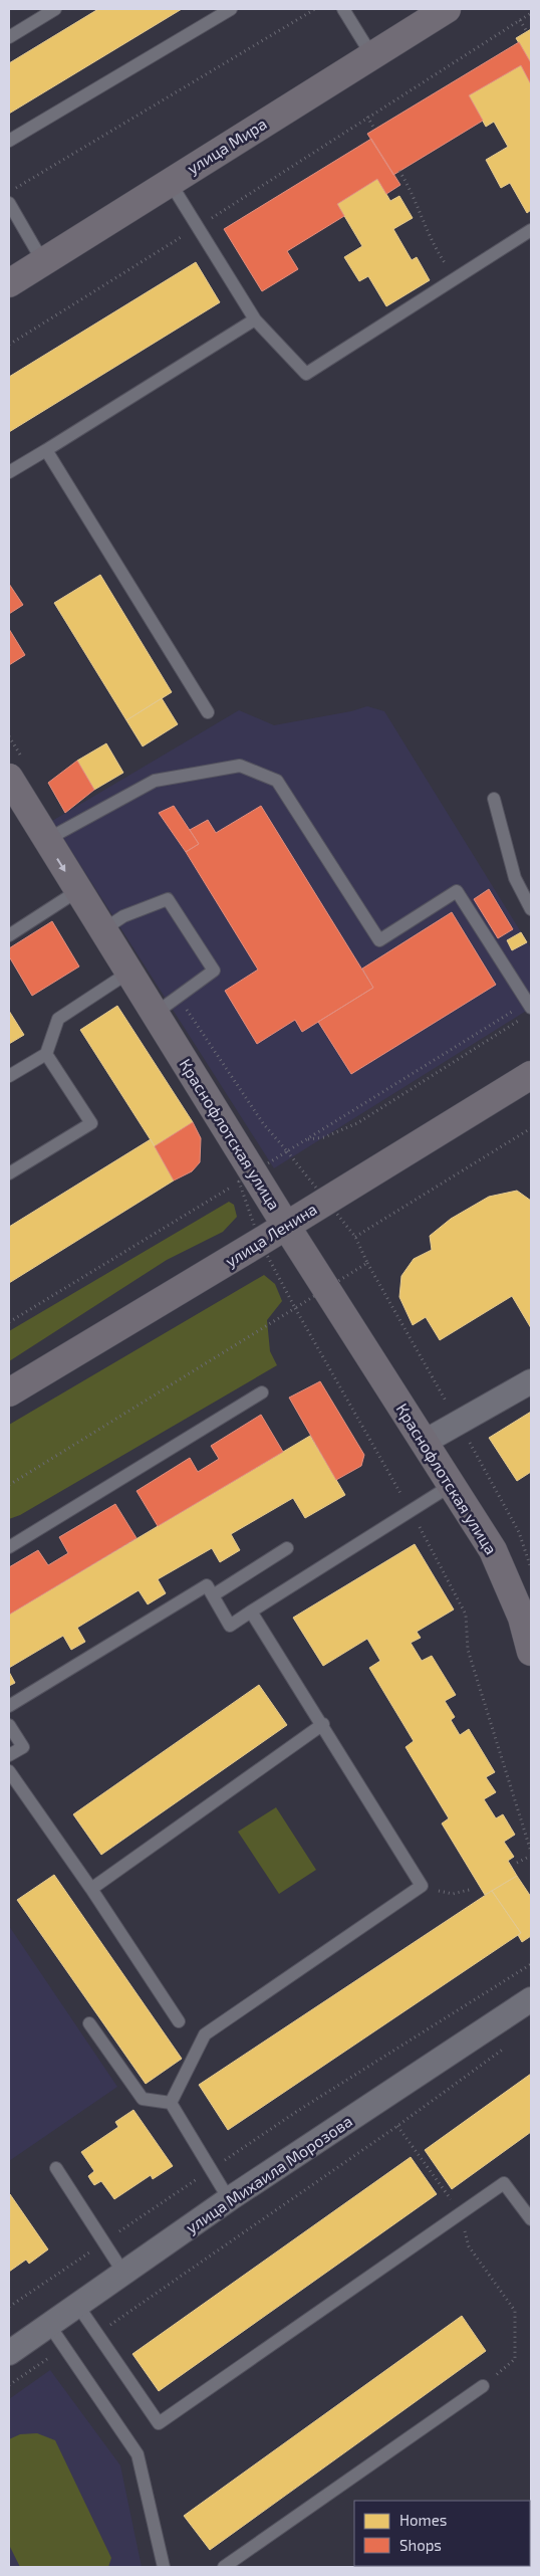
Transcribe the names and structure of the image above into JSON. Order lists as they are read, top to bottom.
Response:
{
  "streets": {
    "main road": ["улица Мира", "Краснофлотская улица", "улица Ленина"],
    "street": ["улица Михаила Морозова"]
  },
  "crossings": [
    ["Краснофлотская улица", "улица Ленина"]
  ],
  "legend": ["Homes", "Shops"]
}
